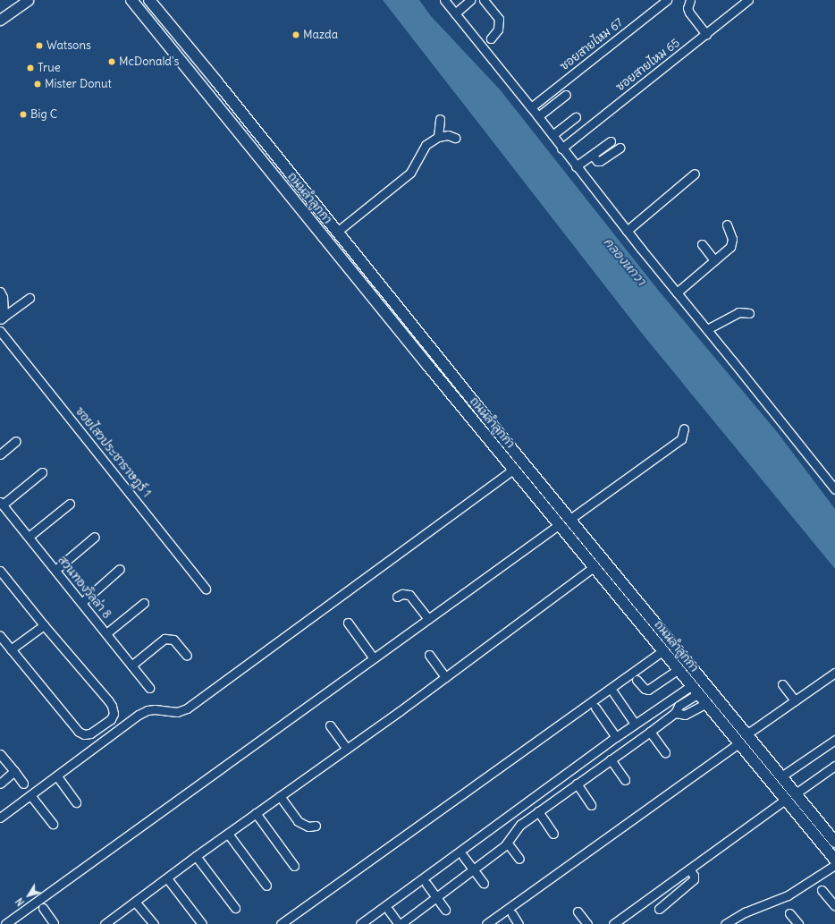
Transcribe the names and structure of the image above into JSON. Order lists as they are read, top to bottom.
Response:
{
  "streets": {
    "main road": ["ถนนลำลูกกา"],
    "street": [
      "ซอยสายไหม 67",
      "ซอยสายไหม 65",
      "ซอยไสวประชาราษฎร์ 1",
      "สวนทองวิลล่า 8"
    ]
  },
  "water": ["คลองหกวา"],
  "places": [
    "Mazda",
    "Watsons",
    "McDonald's",
    "True",
    "Mister Donut",
    "Big C"
  ],
  "north": "bottom left"
}
